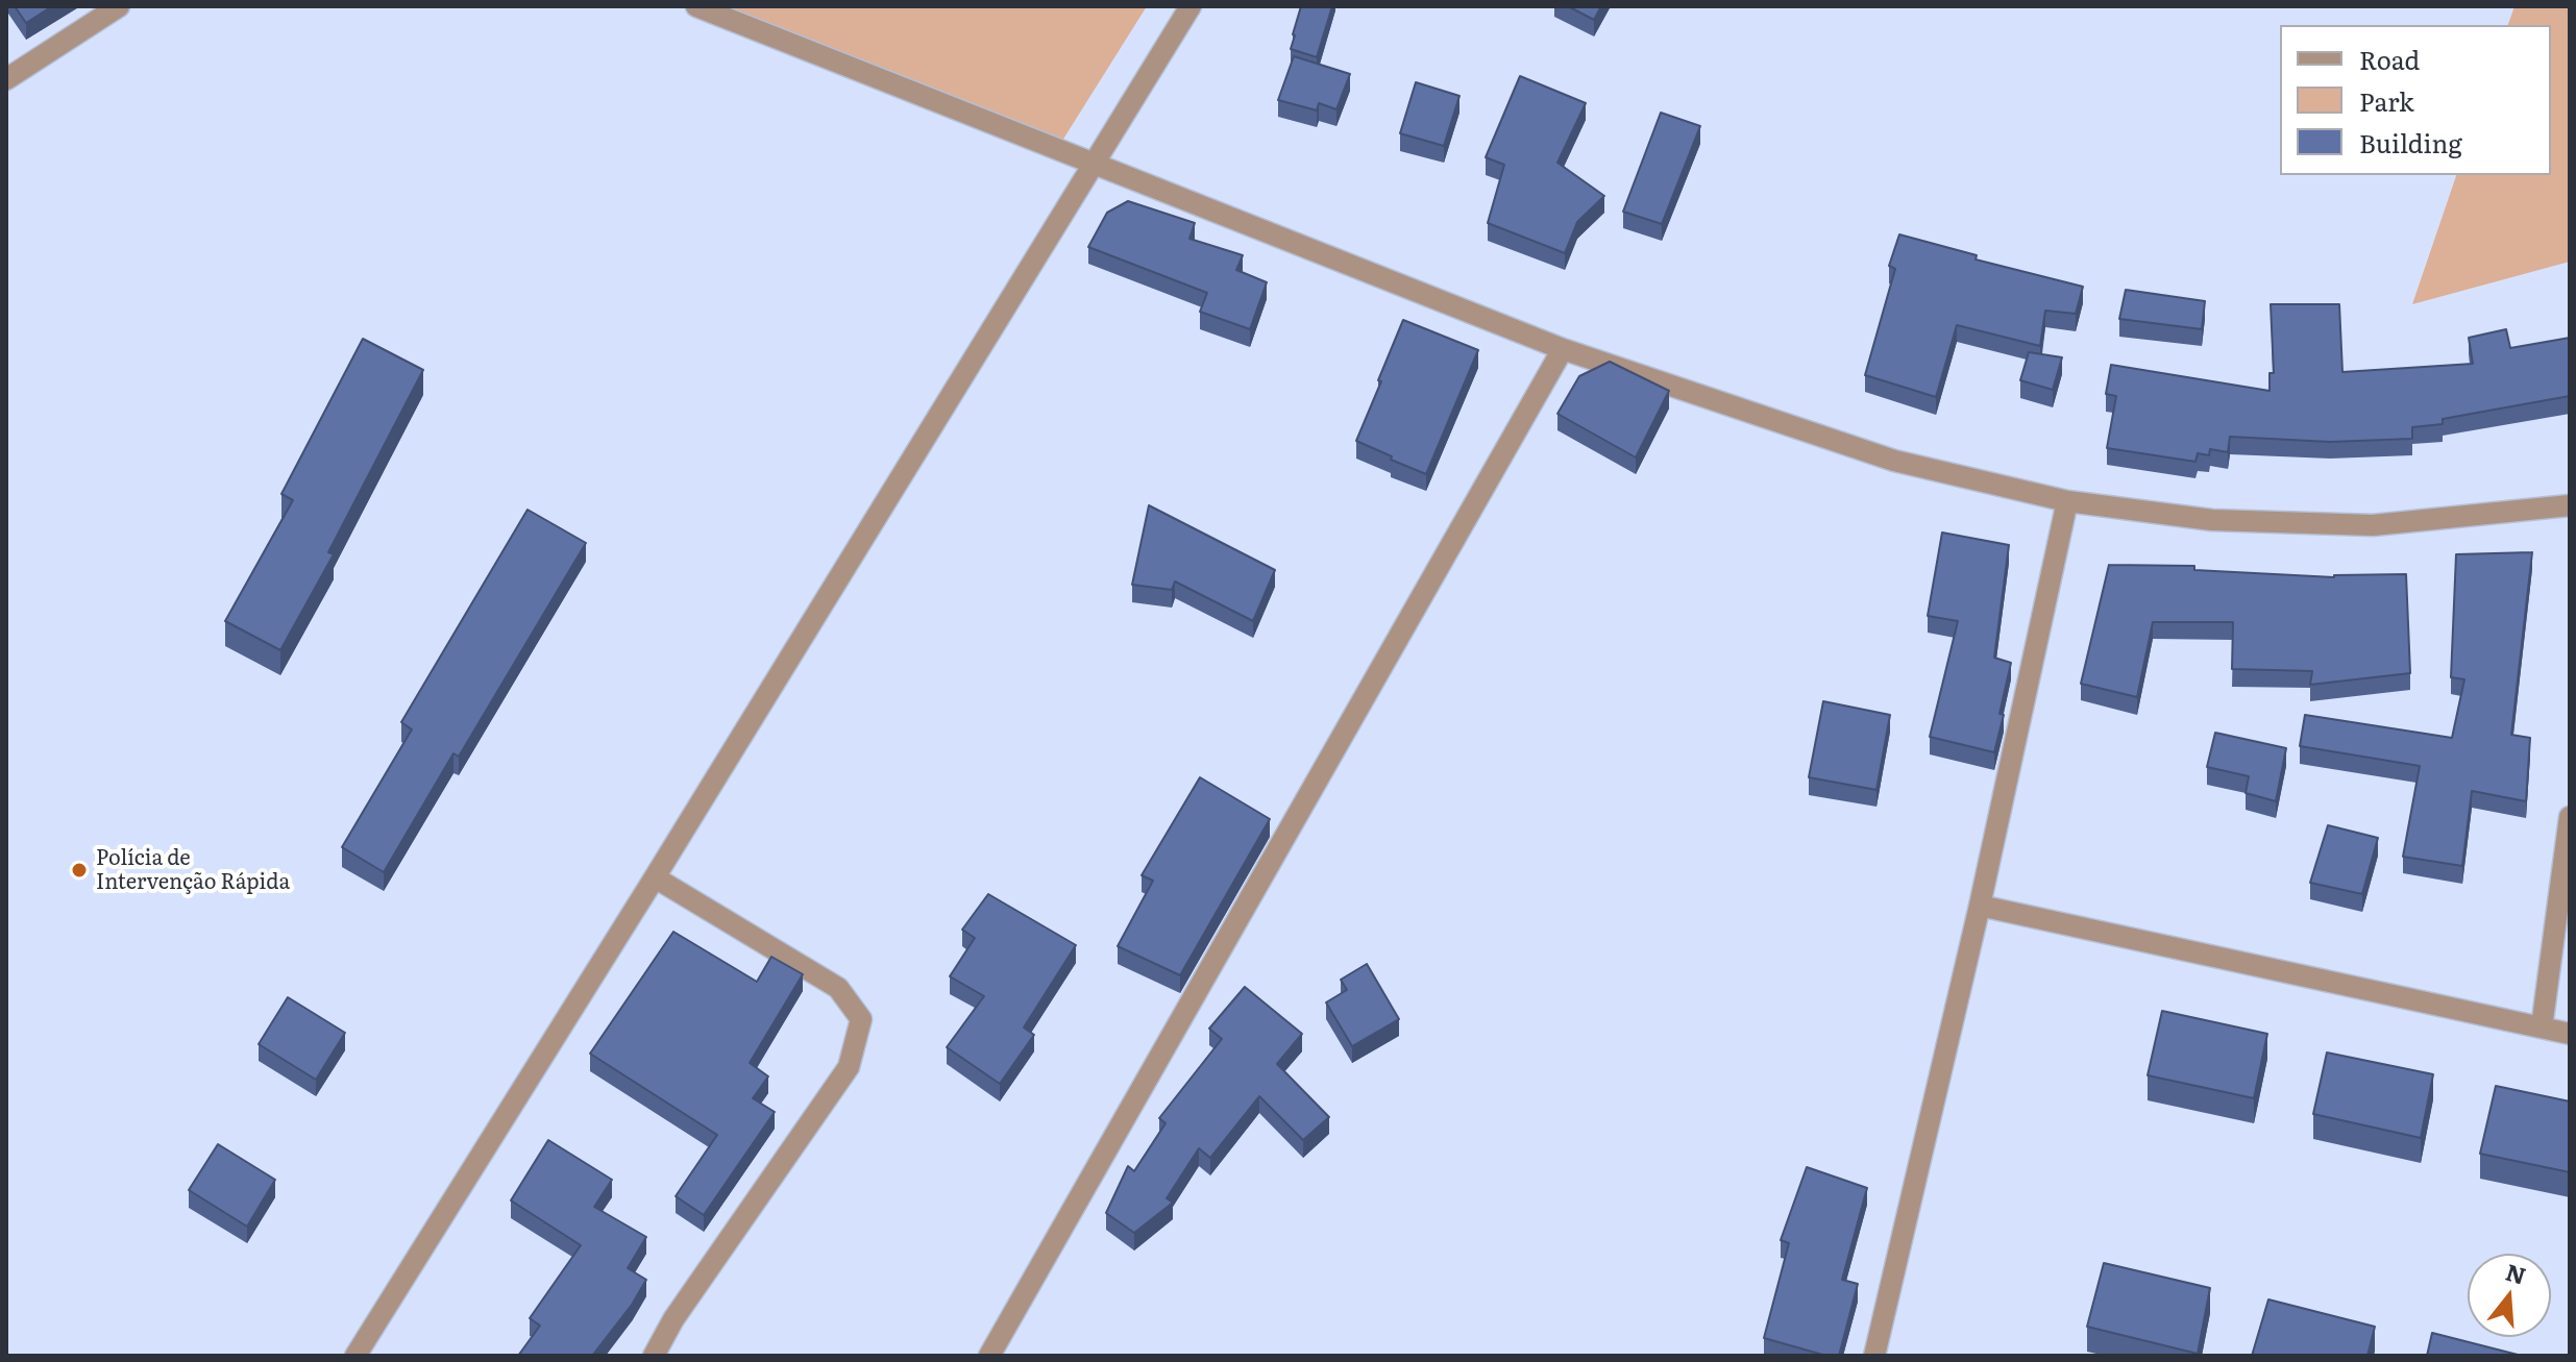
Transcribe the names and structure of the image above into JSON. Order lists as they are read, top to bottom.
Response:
{
  "places": ["Polícia de Intervenção Rápida"],
  "legend": ["Road", "Park", "Building"],
  "north": "top"
}
